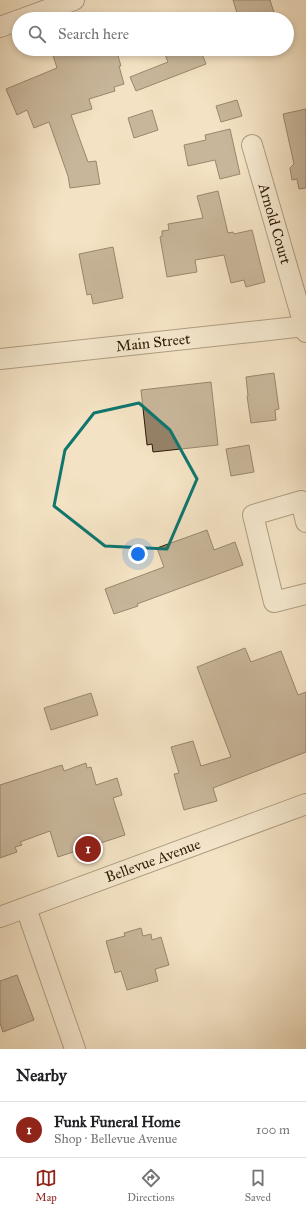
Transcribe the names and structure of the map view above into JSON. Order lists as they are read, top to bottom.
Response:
{
  "streets": {
    "street": ["Arnold Court", "Main Street", "Bellevue Avenue"]
  },
  "crossings": [
    ["Arnold Court", "Main Street"]
  ],
  "page": {
    "search": "Search here",
    "pins": "1",
    "heading": "Nearby",
    "list": [
      {
        "mark": "1",
        "name": "Funk Funeral Home",
        "note": "Shop · Bellevue Avenue",
        "value": "100 m"
      }
    ],
    "nav": ["Map", "Directions", "Saved"]
  }
}
